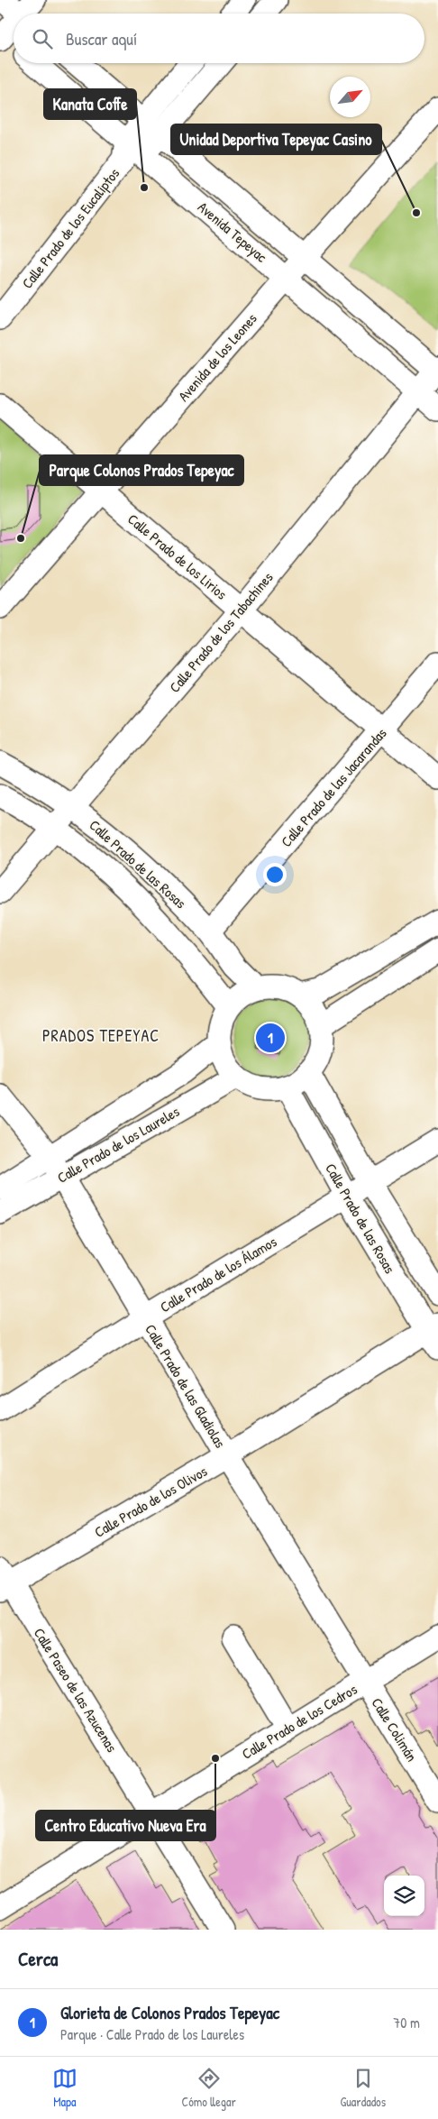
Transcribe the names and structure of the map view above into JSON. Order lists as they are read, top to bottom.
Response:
{
  "streets": {
    "street": [
      "Calle Prado de los Eucaliptos",
      "Avenida Tepeyac",
      "Avenida de los Leones",
      "Calle Prado de los Lirios",
      "Calle Prado de los Tabachines",
      "Calle Prado de las Jacarandas",
      "Calle Prado de las Rosas",
      "Calle Prado de los Laureles",
      "Calle Prado de los Álamos",
      "Calle Prado de las Gladiolas",
      "Calle Prado de los Olivos",
      "Calle Paseo de las Azucenas",
      "Calle Prado de los Cedros",
      "Calle Colimán"
    ]
  },
  "crossings": [
    ["Calle Prado de los Eucaliptos", "Avenida Tepeyac"],
    ["Avenida Tepeyac", "Avenida de los Leones"],
    ["Avenida Tepeyac", "Calle Prado de los Tabachines"],
    ["Avenida de los Leones", "Calle Prado de los Lirios"],
    ["Calle Prado de los Lirios", "Calle Prado de los Tabachines"],
    ["Calle Prado de los Lirios", "Calle Prado de las Jacarandas"],
    ["Calle Prado de los Tabachines", "Calle Prado de las Rosas"],
    ["Calle Prado de las Jacarandas", "Calle Prado de las Rosas"],
    ["Calle Prado de las Rosas", "Calle Prado de los Laureles"],
    ["Calle Prado de las Rosas", "Calle Prado de los Álamos"],
    ["Calle Prado de las Rosas", "Calle Prado de los Olivos"],
    ["Calle Prado de los Laureles", "Calle Prado de las Gladiolas"],
    ["Calle Prado de los Álamos", "Calle Prado de las Gladiolas"],
    ["Calle Prado de las Gladiolas", "Calle Prado de los Olivos"],
    ["Calle Prado de las Gladiolas", "Calle Prado de los Cedros"],
    ["Calle Prado de las Gladiolas", "Calle Colimán"],
    ["Calle Prado de los Olivos", "Calle Paseo de las Azucenas"],
    ["Calle Paseo de las Azucenas", "Calle Prado de los Cedros"],
    ["Calle Prado de los Cedros", "Calle Colimán"]
  ],
  "districts": ["PRADOS TEPEYAC"],
  "places": [
    "Kanata Coffe",
    "Unidad Deportiva Tepeyac Casino",
    "Parque Colonos Prados Tepeyac",
    "Centro Educativo Nueva Era"
  ],
  "north": "top right",
  "page": {
    "search": "Buscar aquí",
    "pins": "1",
    "heading": "Cerca",
    "list": [
      {
        "mark": "1",
        "name": "Glorieta de Colonos Prados Tepeyac",
        "note": "Parque · Calle Prado de los Laureles",
        "value": "70 m"
      }
    ],
    "nav": ["Mapa", "Cómo llegar", "Guardados"]
  }
}
